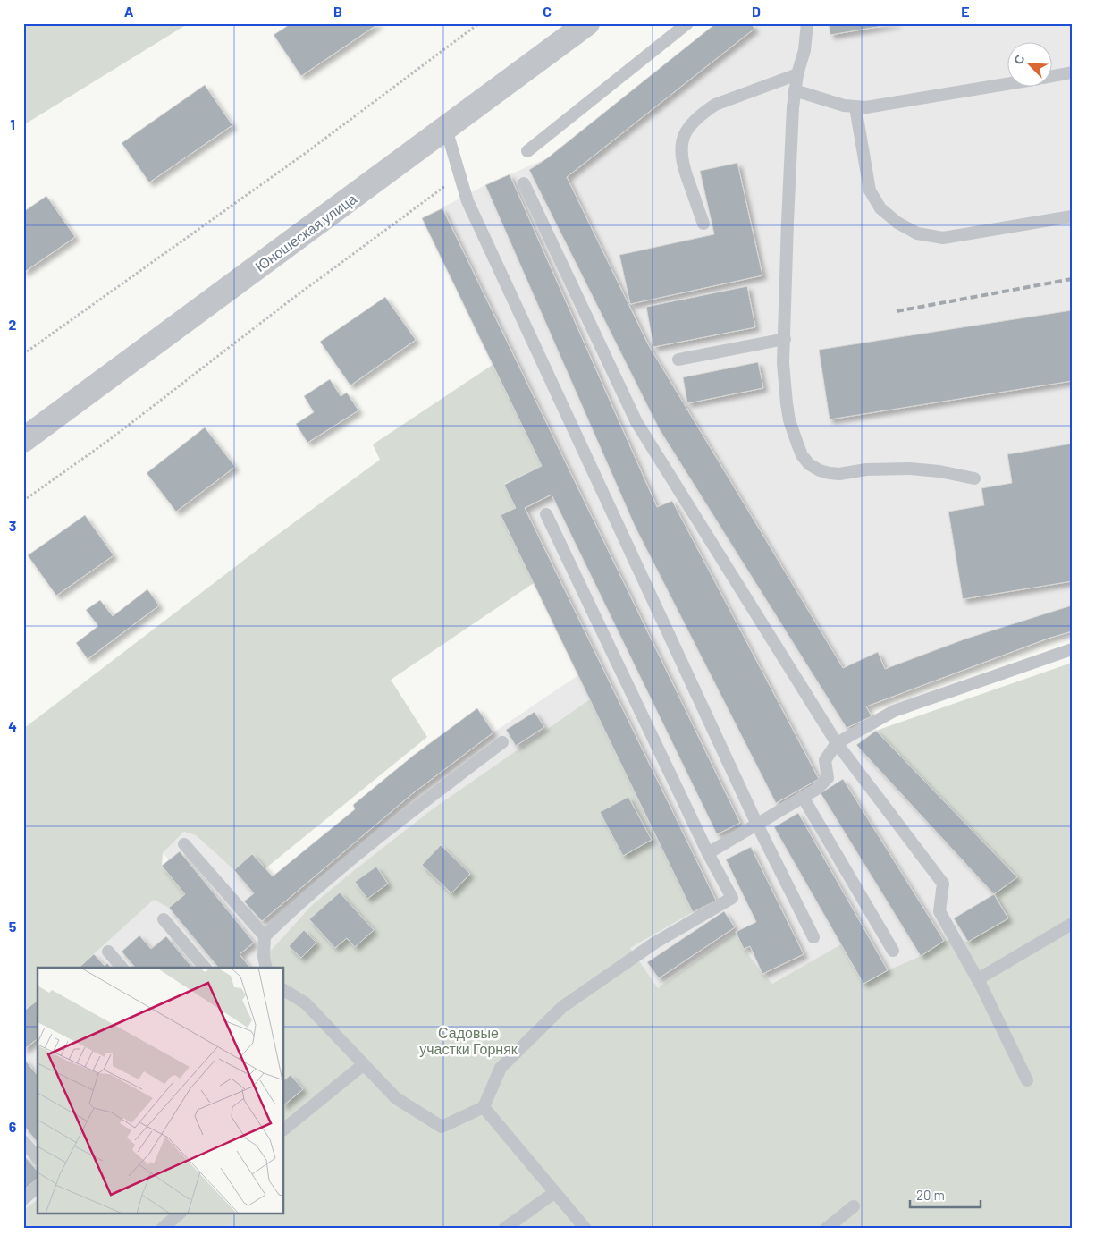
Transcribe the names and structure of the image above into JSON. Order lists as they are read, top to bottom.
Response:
{
  "streets": {
    "street": ["Юношеская улица"]
  },
  "parks": ["Садовые участки Горняк"],
  "scale_bar": "20 m",
  "north": "top left",
  "grid": {
    "columns": [
      "A",
      "B",
      "C",
      "D",
      "E"
    ],
    "rows": [
      "1",
      "2",
      "3",
      "4",
      "5",
      "6"
    ]
  }
}
